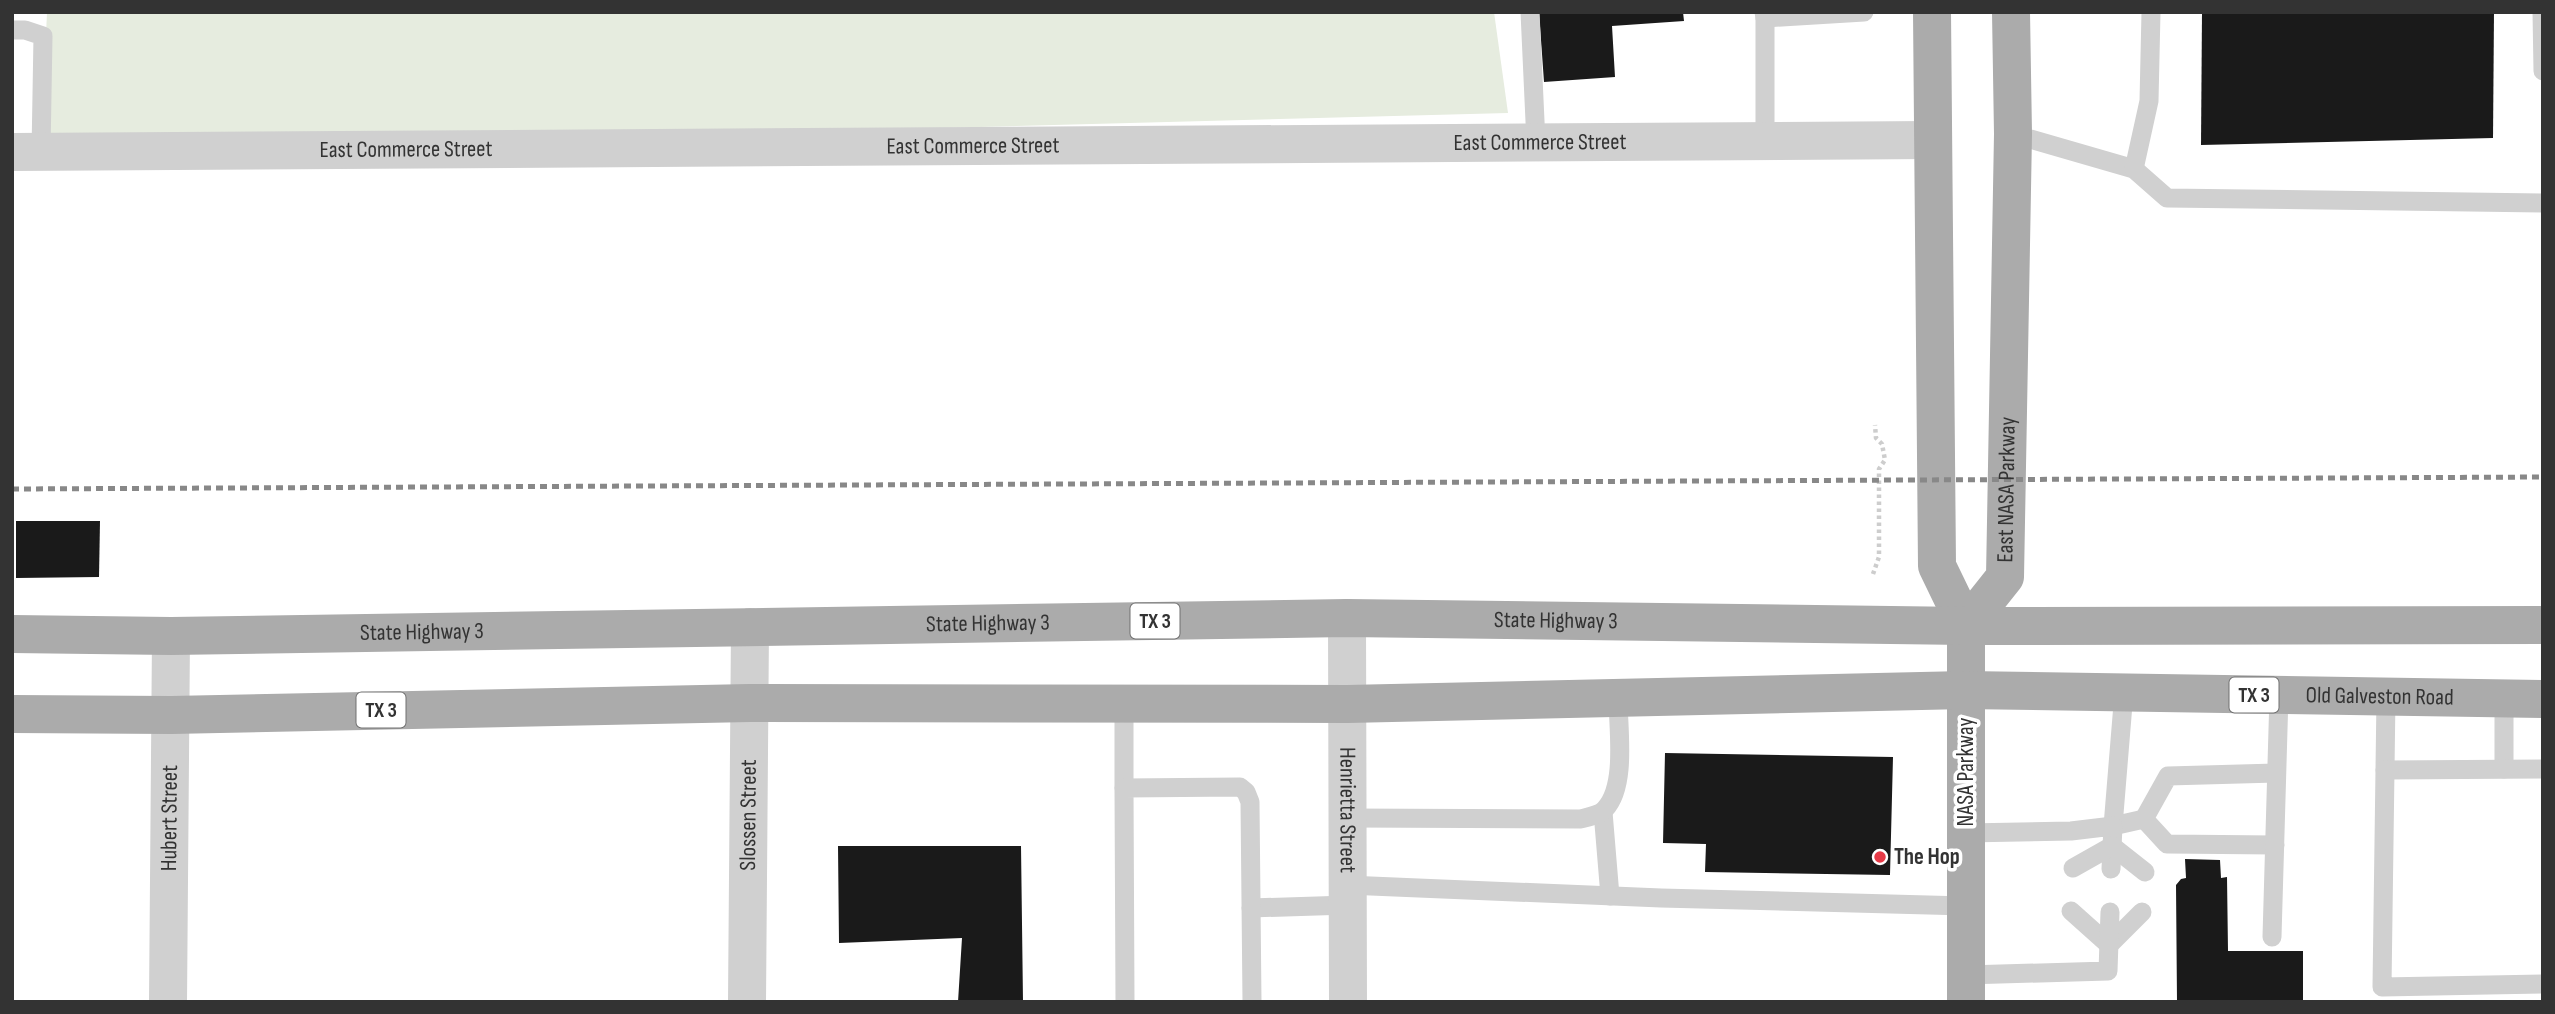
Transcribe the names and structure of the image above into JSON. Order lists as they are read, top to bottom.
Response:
{
  "streets": {
    "main road": [
      "East NASA Parkway",
      "TX 3",
      "State Highway 3",
      "Old Galveston Road",
      "NASA Parkway"
    ],
    "street": [
      "East Commerce Street",
      "Henrietta Street",
      "Slossen Street",
      "Hubert Street"
    ]
  },
  "crossings": [
    ["East NASA Parkway", "TX 3"],
    ["East NASA Parkway", "State Highway 3"],
    ["East NASA Parkway", "NASA Parkway"],
    ["TX 3", "State Highway 3"],
    ["TX 3", "Old Galveston Road"],
    ["TX 3", "NASA Parkway"],
    ["TX 3", "Henrietta Street"],
    ["TX 3", "Slossen Street"],
    ["TX 3", "Hubert Street"],
    ["State Highway 3", "NASA Parkway"],
    ["State Highway 3", "Henrietta Street"],
    ["State Highway 3", "Slossen Street"],
    ["State Highway 3", "Hubert Street"],
    ["Old Galveston Road", "NASA Parkway"]
  ],
  "places": ["The Hop"]
}
